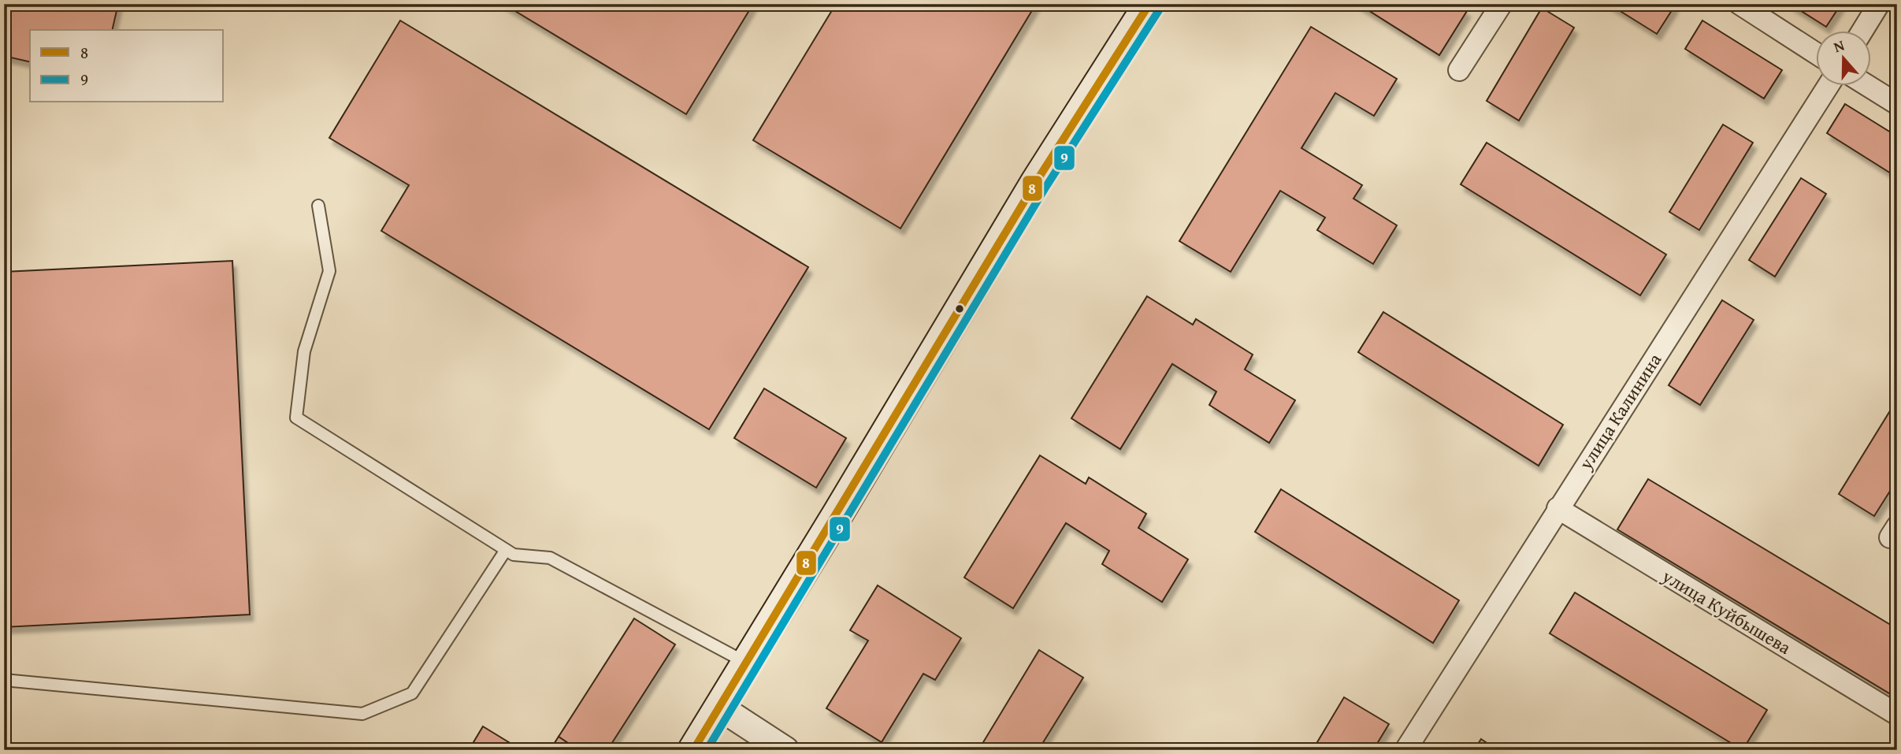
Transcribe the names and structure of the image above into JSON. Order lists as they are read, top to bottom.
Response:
{
  "streets": {
    "street": ["улица Калинина", "улица Куйбышева"]
  },
  "crossings": [
    ["улица Калинина", "улица Куйбышева"]
  ],
  "lines": ["transit line 8", "transit line 9"],
  "legend": ["8", "9"],
  "north": "top"
}
